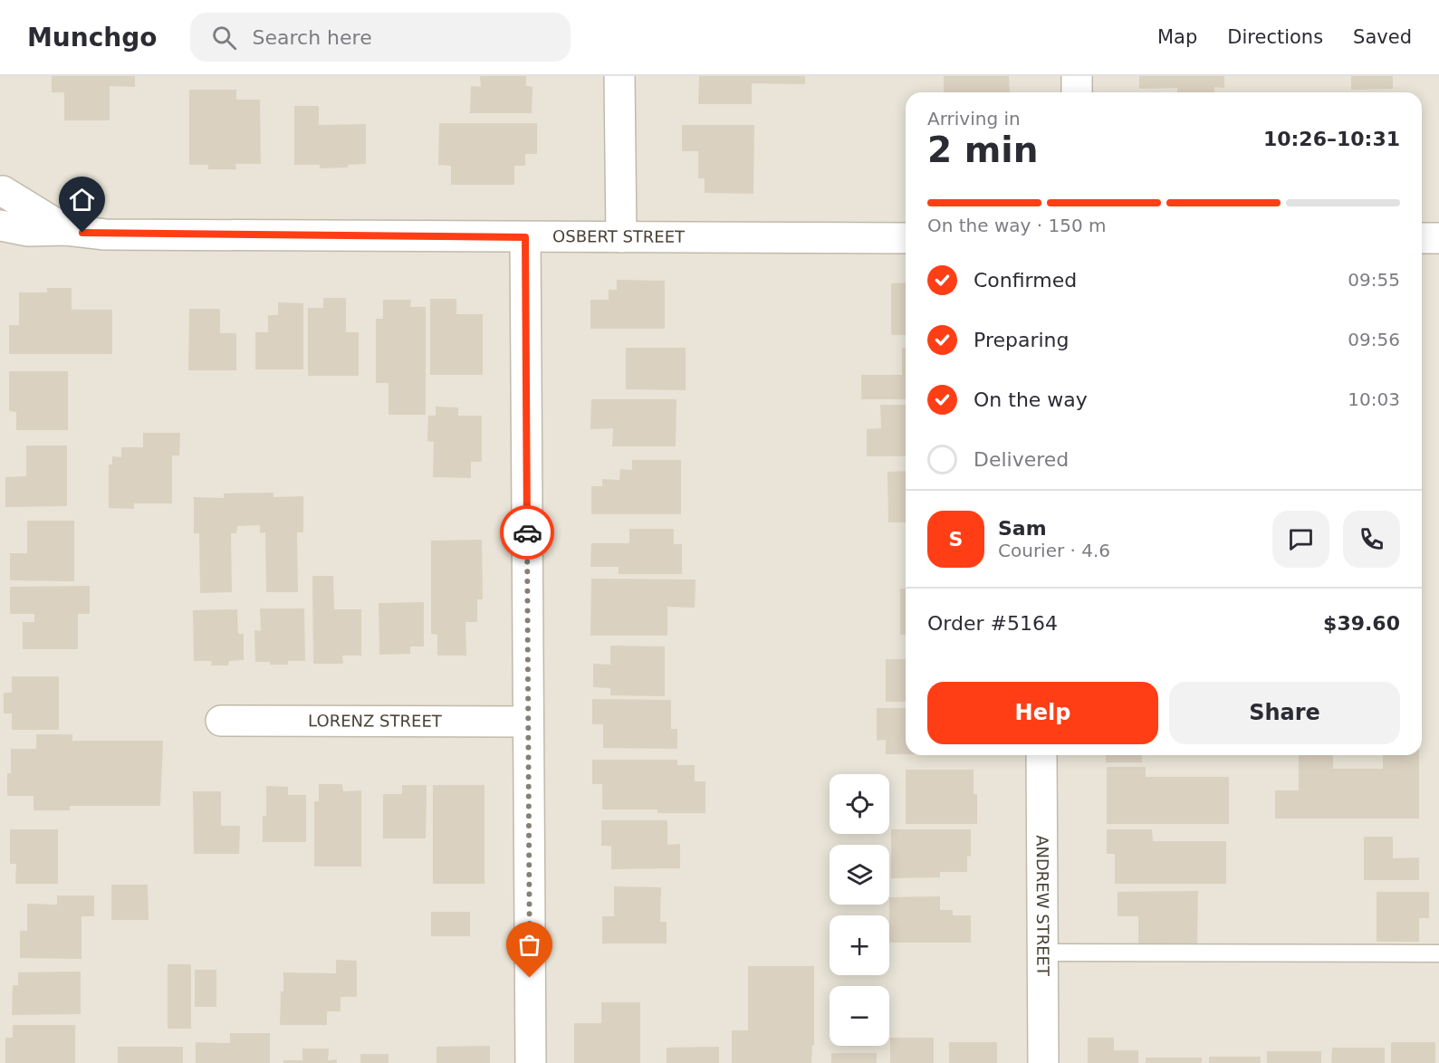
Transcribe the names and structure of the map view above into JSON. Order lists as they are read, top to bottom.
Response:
{
  "streets": {
    "street": ["OSBERT STREET", "LORENZ STREET", "ANDREW STREET"]
  },
  "page": {
    "header": "Munchgo",
    "search": "Search here",
    "nav": ["Map", "Directions", "Saved"],
    "heading": ["2 min", "Arriving in", "10:26–10:31"],
    "panel": [
      "Sam",
      "Courier · 4.6",
      "Order #5164",
      "$39.60"
    ],
    "bar": "On the way · 150 m",
    "list": [
      ["Confirmed", "09:55"],
      ["Preparing", "09:56"],
      ["On the way", "10:03"],
      "Delivered"
    ],
    "round": "S",
    "buttons": ["Help", "Share"],
    "map_buttons": ["+", "−"]
  }
}
